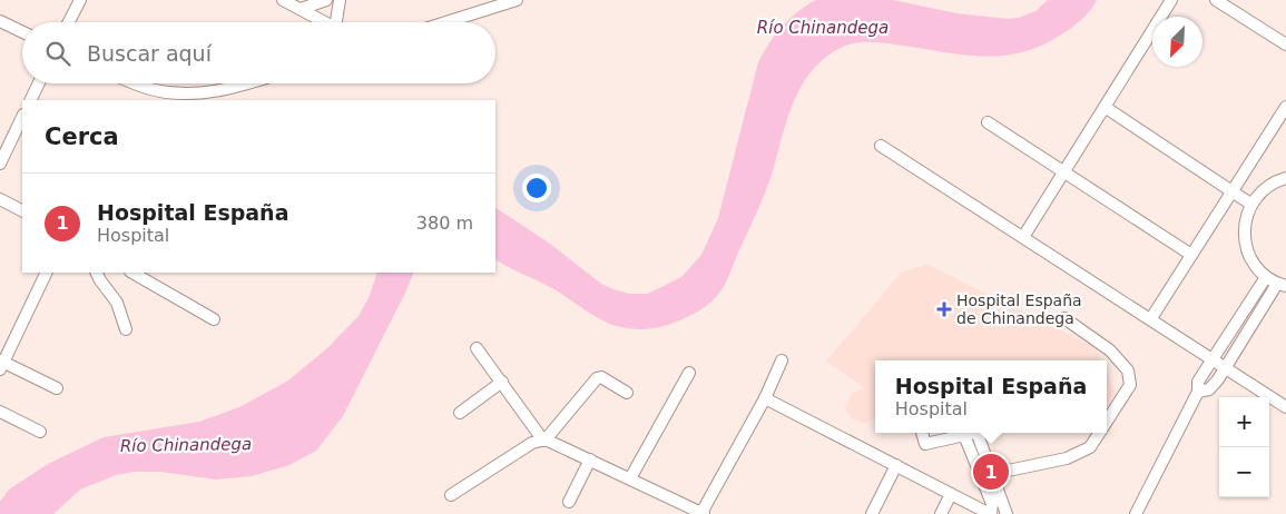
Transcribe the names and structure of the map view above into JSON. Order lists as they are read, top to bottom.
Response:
{
  "water": ["Río Chinandega"],
  "places": {
    "health": ["Hospital España de Chinandega"]
  },
  "north": "bottom left",
  "page": {
    "search": "Buscar aquí",
    "heading": "Cerca",
    "list": [
      {
        "mark": "1",
        "name": "Hospital España",
        "note": "Hospital",
        "value": "380 m"
      }
    ],
    "popup": ["Hospital España", "Hospital"],
    "map_buttons": ["+", "−"],
    "pins": "1"
  }
}
